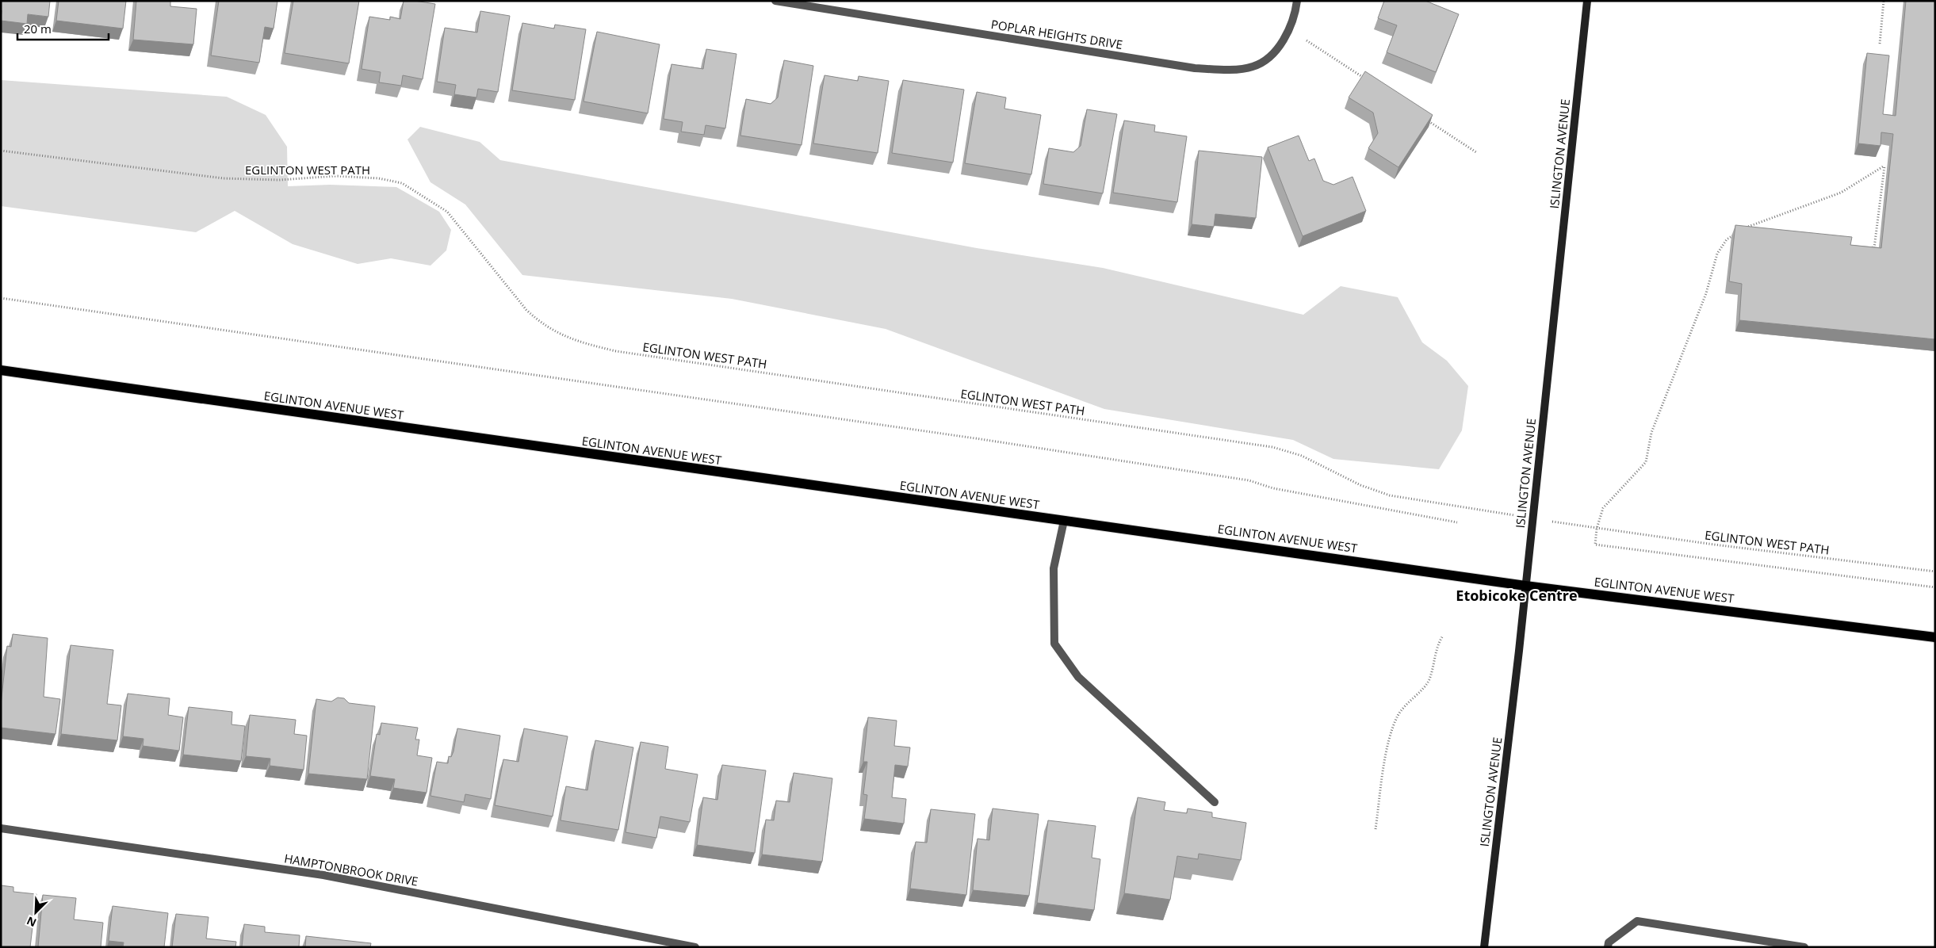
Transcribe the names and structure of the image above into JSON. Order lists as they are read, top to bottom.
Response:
{
  "streets": {
    "main road": ["ISLINGTON AVENUE", "EGLINTON AVENUE WEST"],
    "street": ["POPLAR HEIGHTS DRIVE", "HAMPTONBROOK DRIVE"],
    "path": ["EGLINTON WEST PATH"]
  },
  "crossings": [
    ["ISLINGTON AVENUE", "EGLINTON AVENUE WEST"]
  ],
  "districts": ["Etobicoke Centre"],
  "scale_bar": "20 m",
  "north": "bottom left"
}
